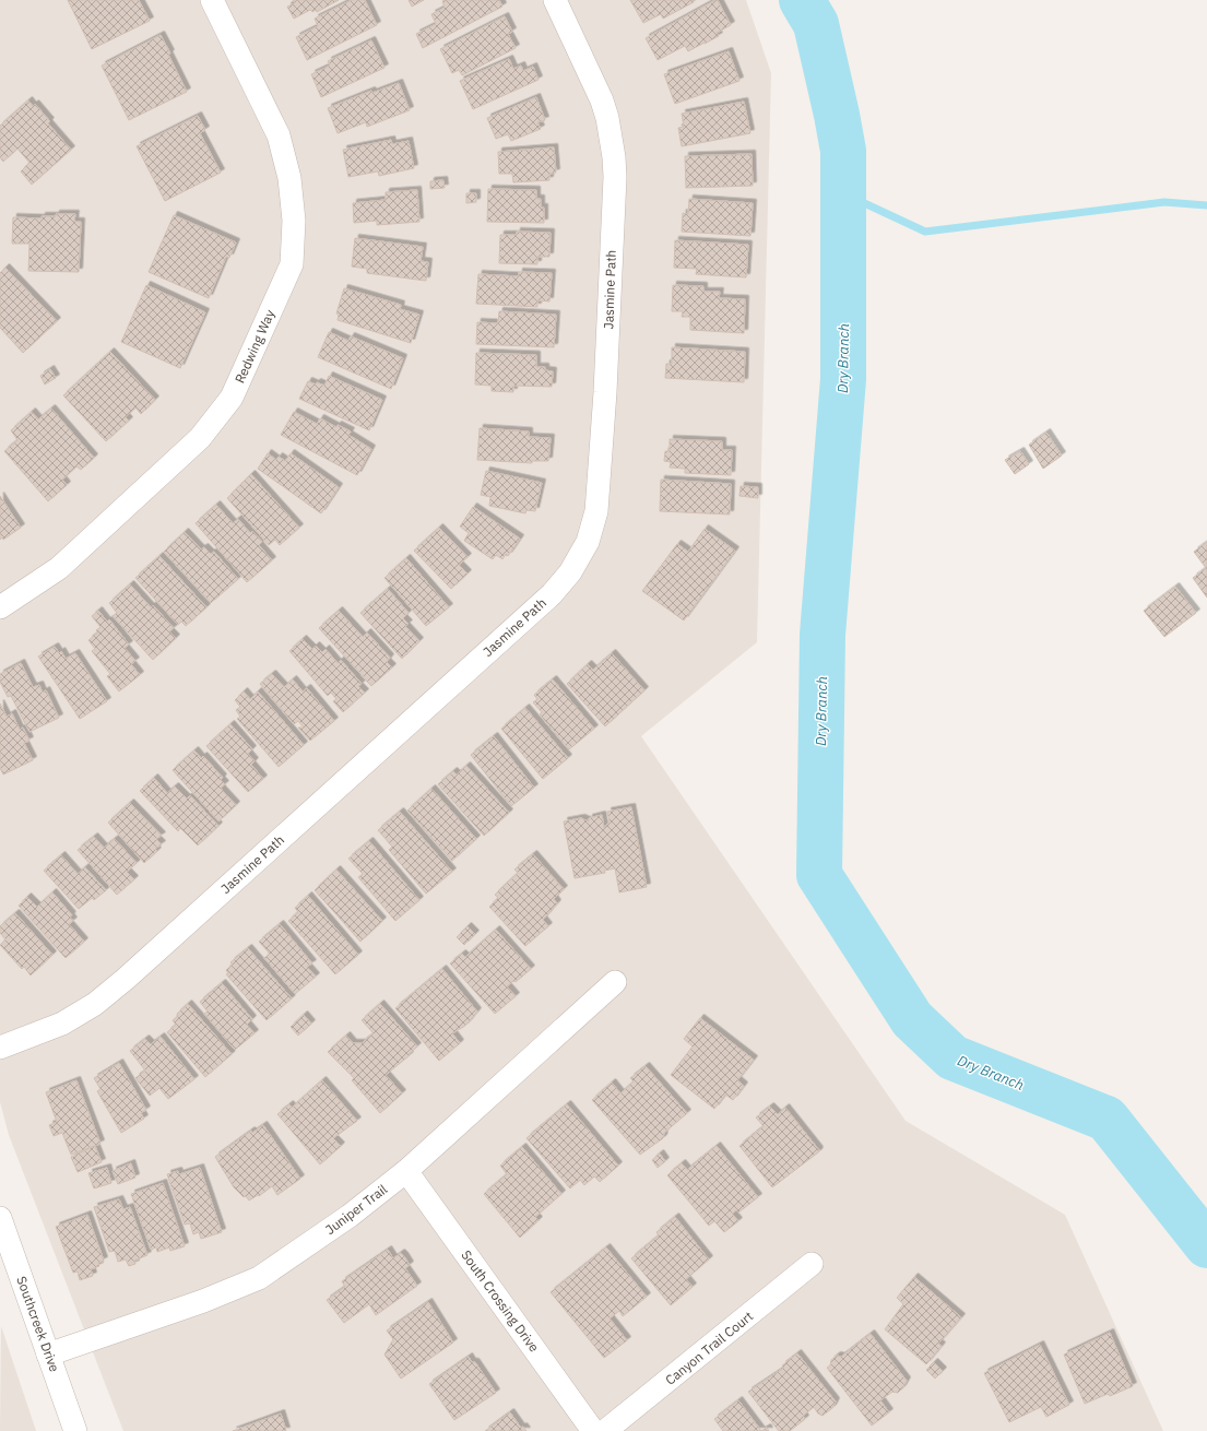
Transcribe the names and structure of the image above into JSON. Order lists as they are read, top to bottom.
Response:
{
  "streets": {
    "street": [
      "Jasmine Path",
      "Redwing Way",
      "Juniper Trail",
      "South Crossing Drive",
      "Southcreek Drive",
      "Canyon Trail Court"
    ]
  },
  "crossings": [
    ["Juniper Trail", "South Crossing Drive"],
    ["Juniper Trail", "Southcreek Drive"]
  ],
  "water": ["Dry Branch"]
}
